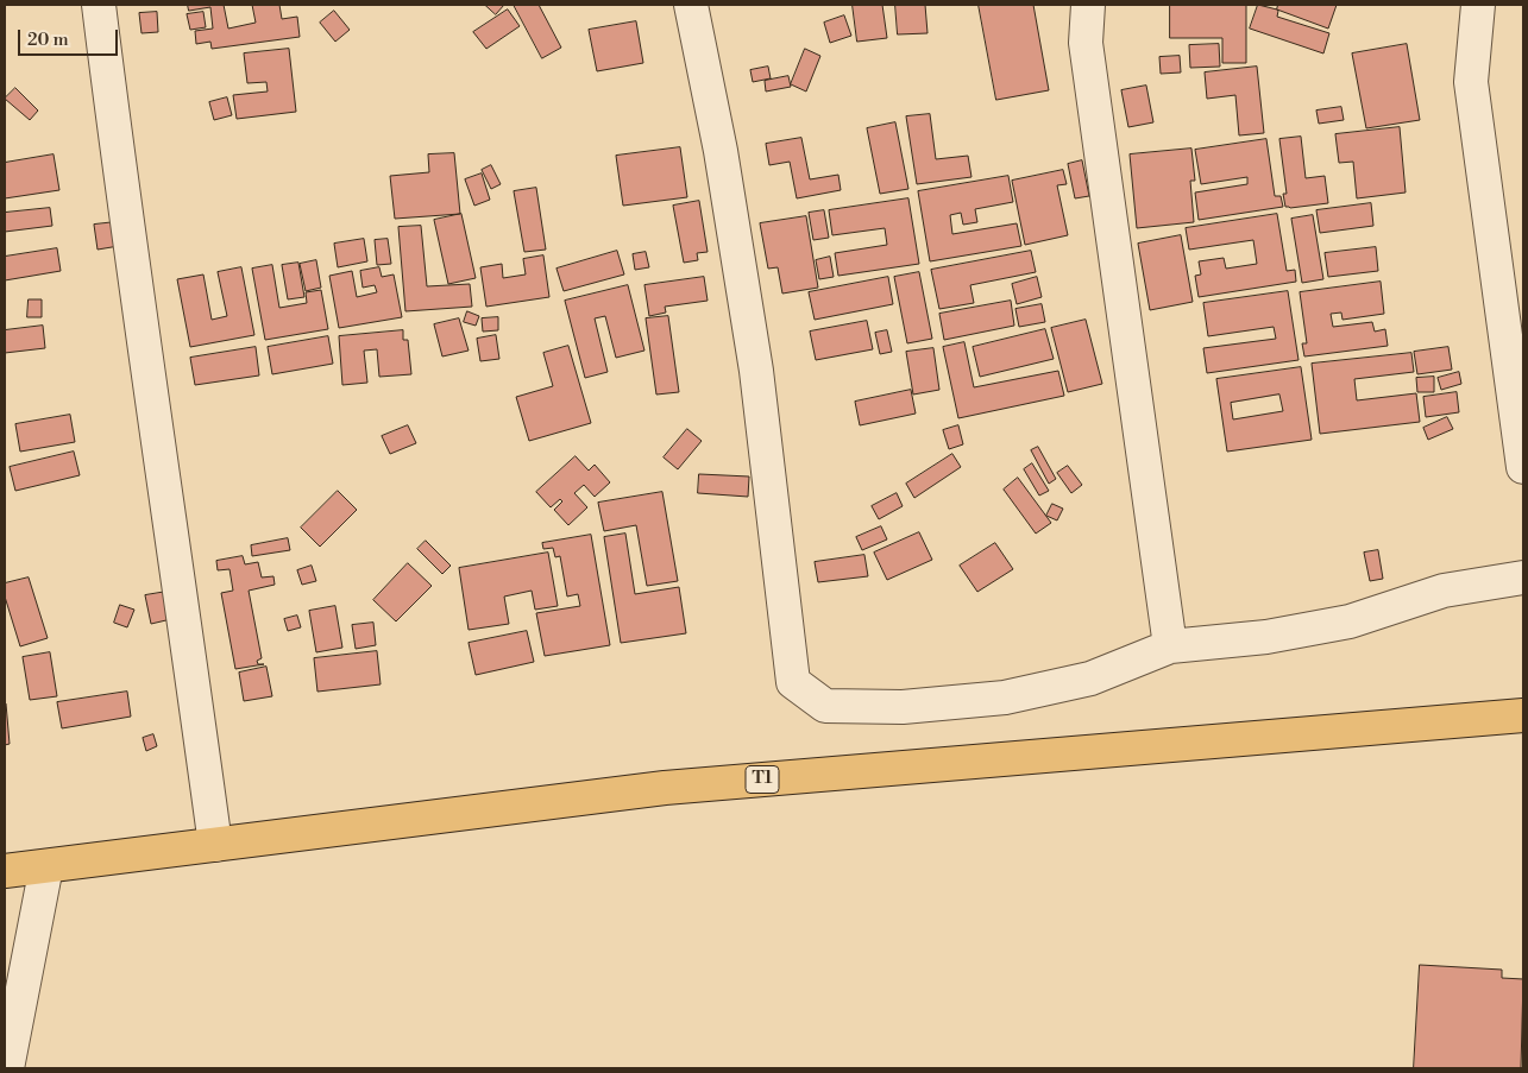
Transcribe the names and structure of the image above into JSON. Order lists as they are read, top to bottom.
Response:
{
  "streets": {
    "highway": ["T1"]
  },
  "scale_bar": "20 m"
}
